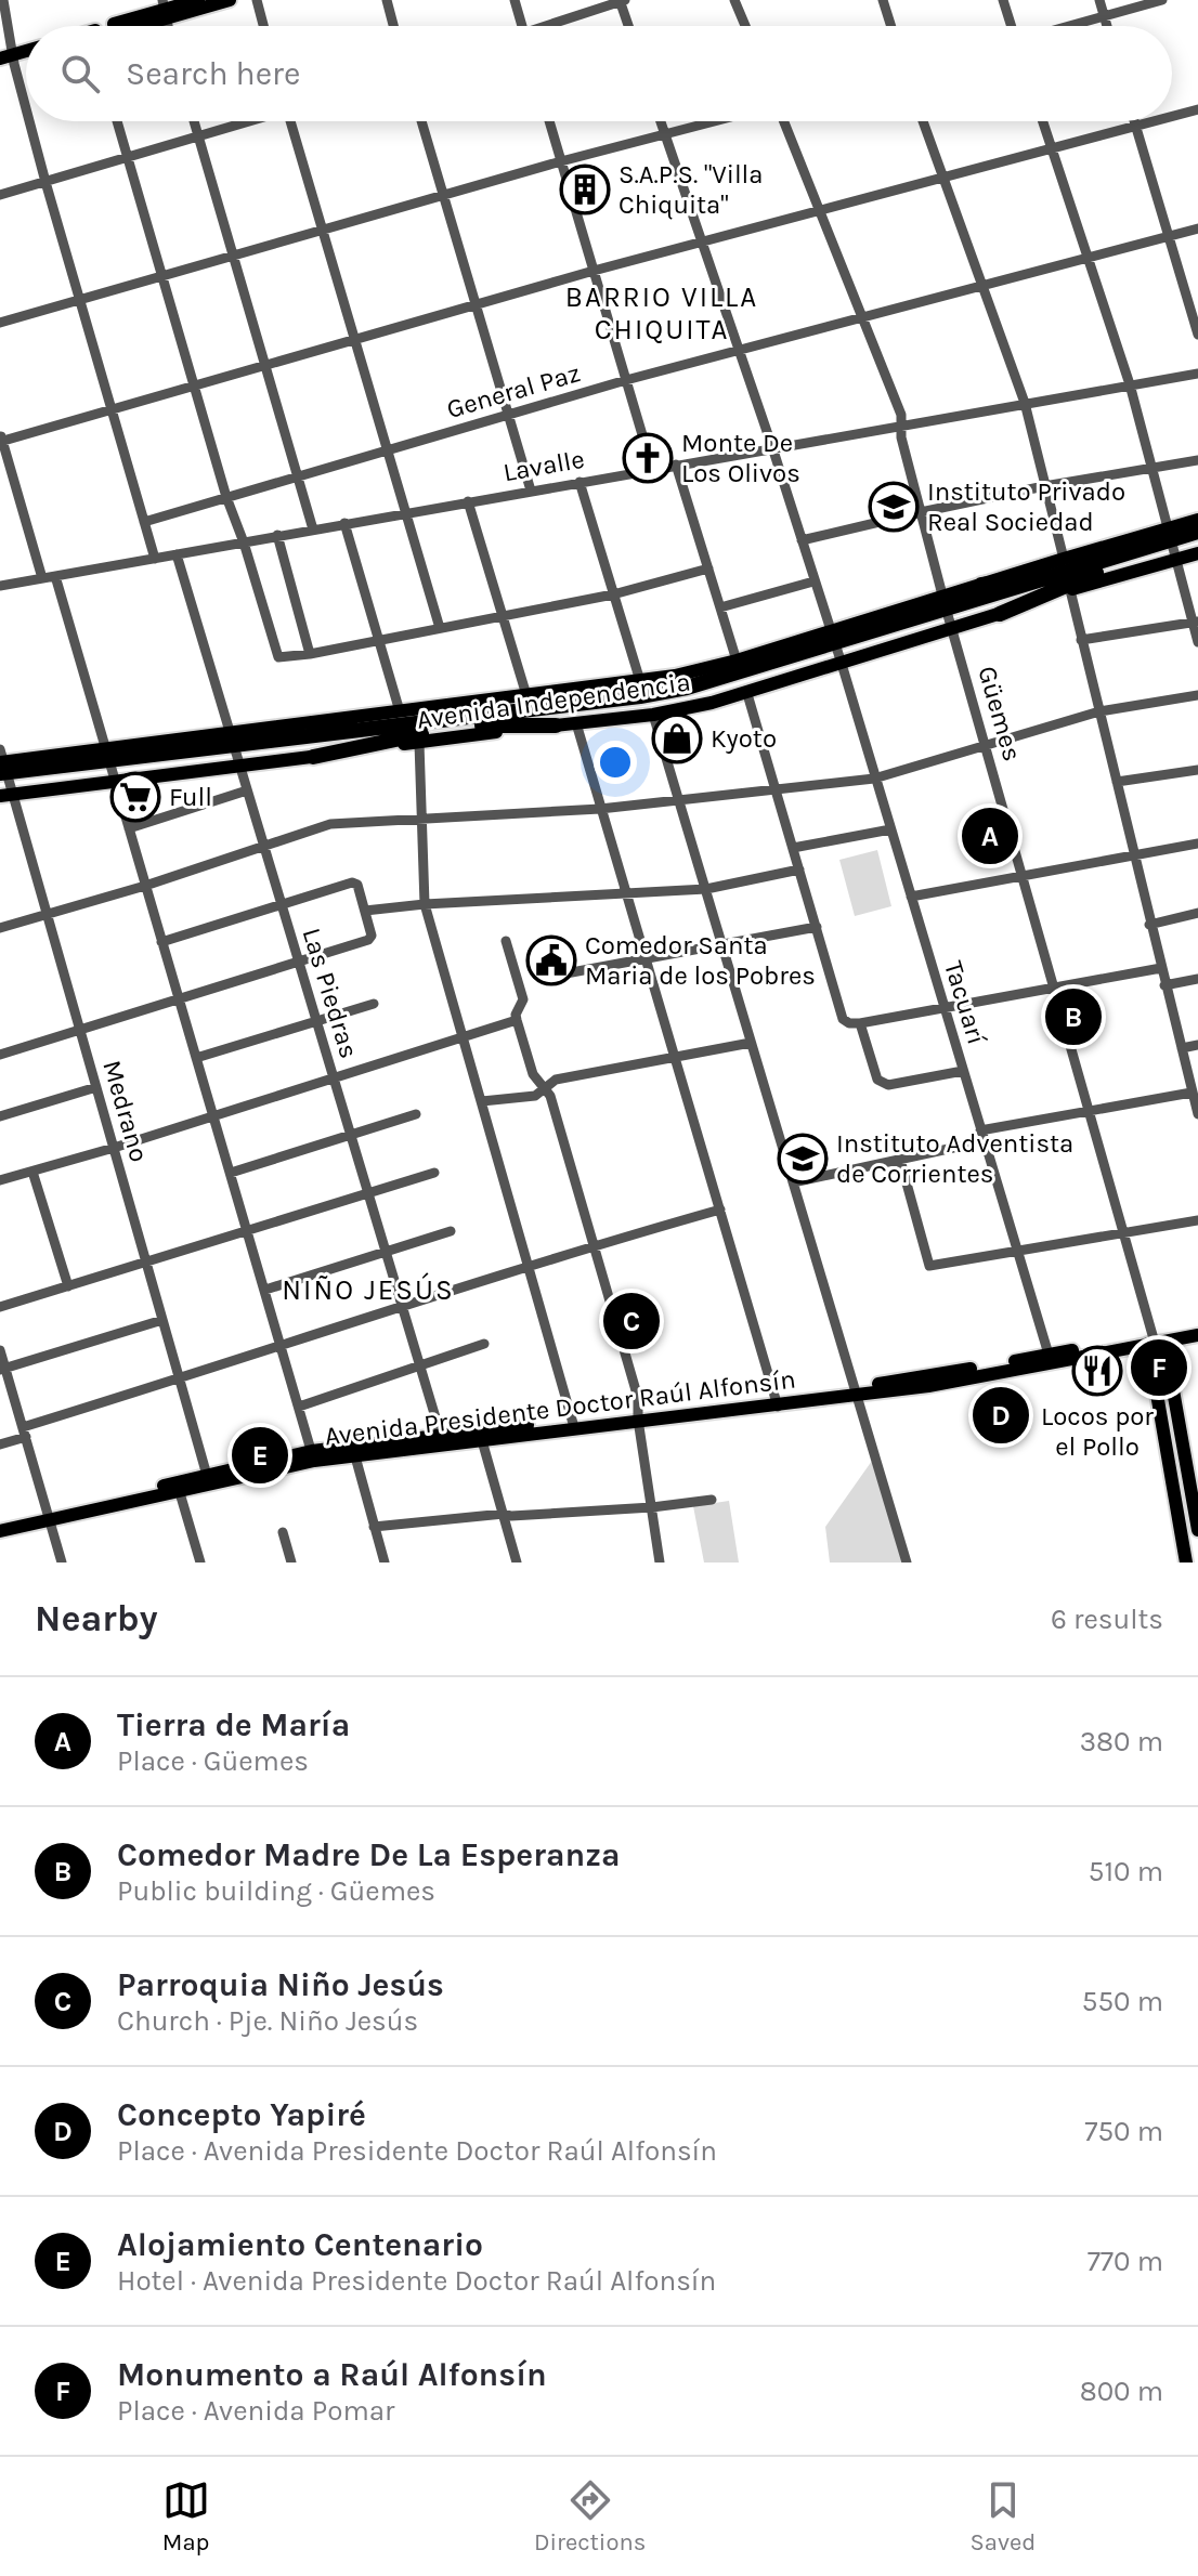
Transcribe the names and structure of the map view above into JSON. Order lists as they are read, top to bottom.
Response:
{
  "streets": {
    "highway": ["Avenida Independencia"],
    "main road": ["Avenida Presidente Doctor Raúl Alfonsín"],
    "street": [
      "General Paz",
      "Lavalle",
      "Güemes",
      "Las Piedras",
      "Tacuarí",
      "Medrano"
    ]
  },
  "crossings": [
    ["General Paz", "Güemes"],
    ["General Paz", "Tacuarí"],
    ["Lavalle", "Güemes"],
    ["Lavalle", "Las Piedras"],
    ["Lavalle", "Tacuarí"],
    ["Avenida Independencia", "Güemes"],
    ["Avenida Independencia", "Las Piedras"],
    ["Avenida Independencia", "Tacuarí"],
    ["Avenida Independencia", "Medrano"],
    ["Güemes", "Avenida Presidente Doctor Raúl Alfonsín"],
    ["Las Piedras", "Avenida Presidente Doctor Raúl Alfonsín"],
    ["Tacuarí", "Avenida Presidente Doctor Raúl Alfonsín"],
    ["Medrano", "Avenida Presidente Doctor Raúl Alfonsín"]
  ],
  "districts": ["BARRIO VILLA CHIQUITA", "NIÑO JESÚS"],
  "places": {
    "building": ["S.A.P.S. \"Villa Chiquita\""],
    "church": ["Monte De Los Olivos"],
    "school or university": ["Instituto Privado Real Sociedad", "Instituto Adventista de Corrientes"],
    "shop": ["Kyoto"],
    "supermarket": ["Full"],
    "public building": ["Comedor Santa Maria de los Pobres"],
    "restaurant": ["Locos por el Pollo"]
  },
  "page": {
    "search": "Search here",
    "pins": [
      "A",
      "B",
      "C",
      "F",
      "D",
      "E"
    ],
    "heading": ["Nearby", "6 results"],
    "list": [
      {
        "mark": "A",
        "name": "Tierra de María",
        "note": "Place · Güemes",
        "value": "380 m"
      },
      {
        "mark": "B",
        "name": "Comedor Madre De La Esperanza",
        "note": "Public building · Güemes",
        "value": "510 m"
      },
      {
        "mark": "C",
        "name": "Parroquia Niño Jesús",
        "note": "Church · Pje. Niño Jesús",
        "value": "550 m"
      },
      {
        "mark": "D",
        "name": "Concepto Yapiré",
        "note": "Place · Avenida Presidente Doctor Raúl Alfonsín",
        "value": "750 m"
      },
      {
        "mark": "E",
        "name": "Alojamiento Centenario",
        "note": "Hotel · Avenida Presidente Doctor Raúl Alfonsín",
        "value": "770 m"
      },
      {
        "mark": "F",
        "name": "Monumento a Raúl Alfonsín",
        "note": "Place · Avenida Pomar",
        "value": "800 m"
      }
    ],
    "nav": ["Map", "Directions", "Saved"]
  }
}
